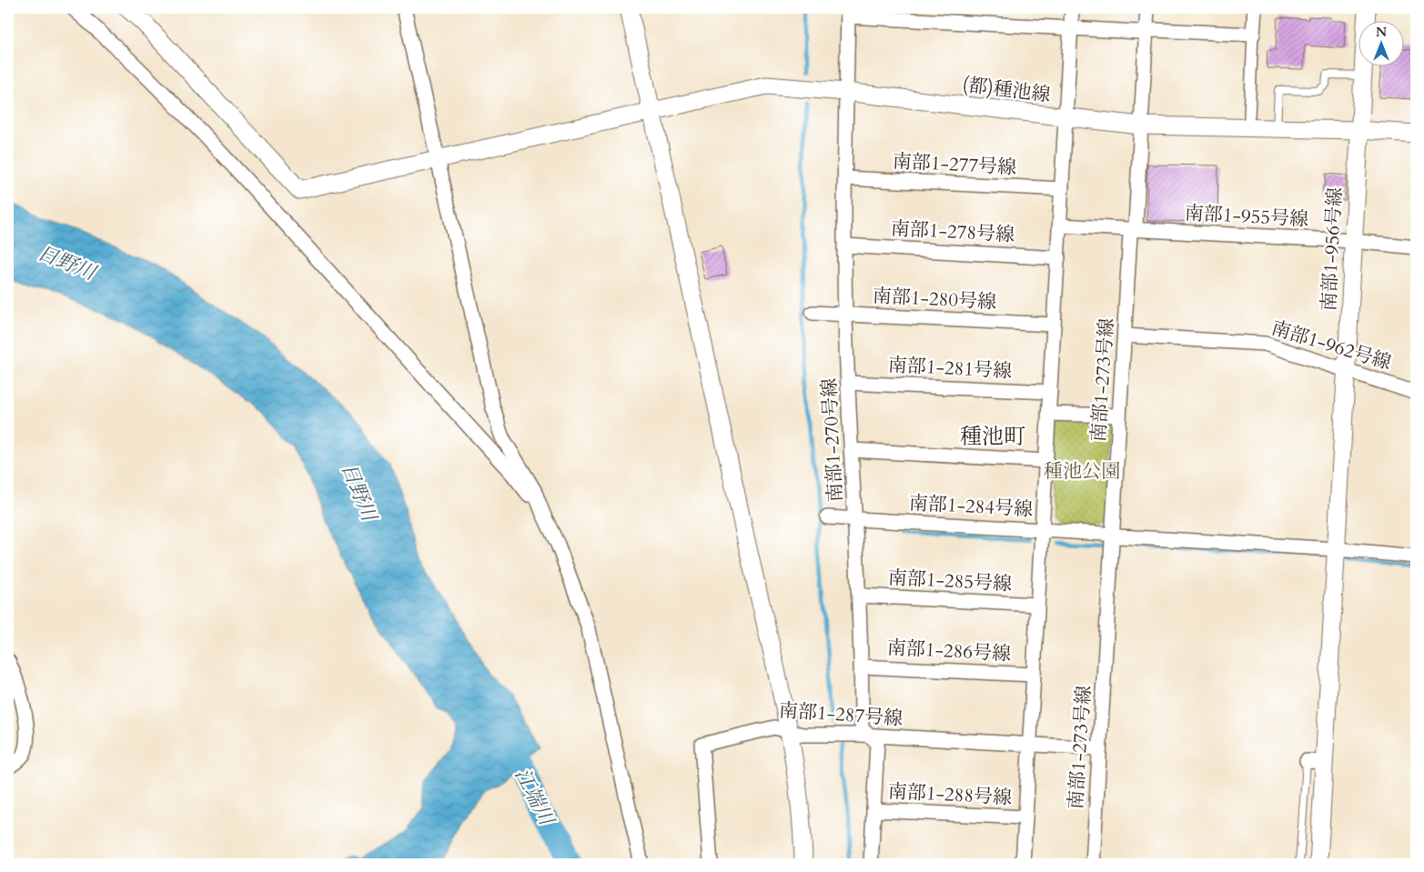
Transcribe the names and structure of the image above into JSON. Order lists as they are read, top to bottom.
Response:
{
  "streets": {
    "street": [
      "(都)種池線",
      "南部1-277号線",
      "南部1-955号線",
      "南部1-278号線",
      "南部1-956号線",
      "南部1-280号線",
      "南部1-962号線",
      "南部1-281号線",
      "南部1-273号線",
      "南部1-270号線",
      "南部1-284号線",
      "南部1-285号線",
      "南部1-286号線",
      "南部1-287号線",
      "南部1-288号線"
    ]
  },
  "crossings": [
    ["(都)種池線", "南部1-956号線"],
    ["(都)種池線", "南部1-273号線"],
    ["(都)種池線", "南部1-270号線"],
    ["南部1-277号線", "南部1-270号線"],
    ["南部1-955号線", "南部1-956号線"],
    ["南部1-955号線", "南部1-273号線"],
    ["南部1-278号線", "南部1-270号線"],
    ["南部1-956号線", "南部1-962号線"],
    ["南部1-956号線", "南部1-284号線"],
    ["南部1-280号線", "南部1-270号線"],
    ["南部1-962号線", "南部1-273号線"],
    ["南部1-281号線", "南部1-270号線"],
    ["南部1-273号線", "南部1-284号線"],
    ["南部1-273号線", "南部1-287号線"],
    ["南部1-270号線", "南部1-284号線"],
    ["南部1-270号線", "南部1-285号線"],
    ["南部1-270号線", "南部1-286号線"],
    ["南部1-270号線", "南部1-287号線"],
    ["南部1-270号線", "南部1-288号線"]
  ],
  "districts": ["種池町"],
  "water": ["日野川", "江端川"],
  "parks": ["種池公園"],
  "north": "top"
}
